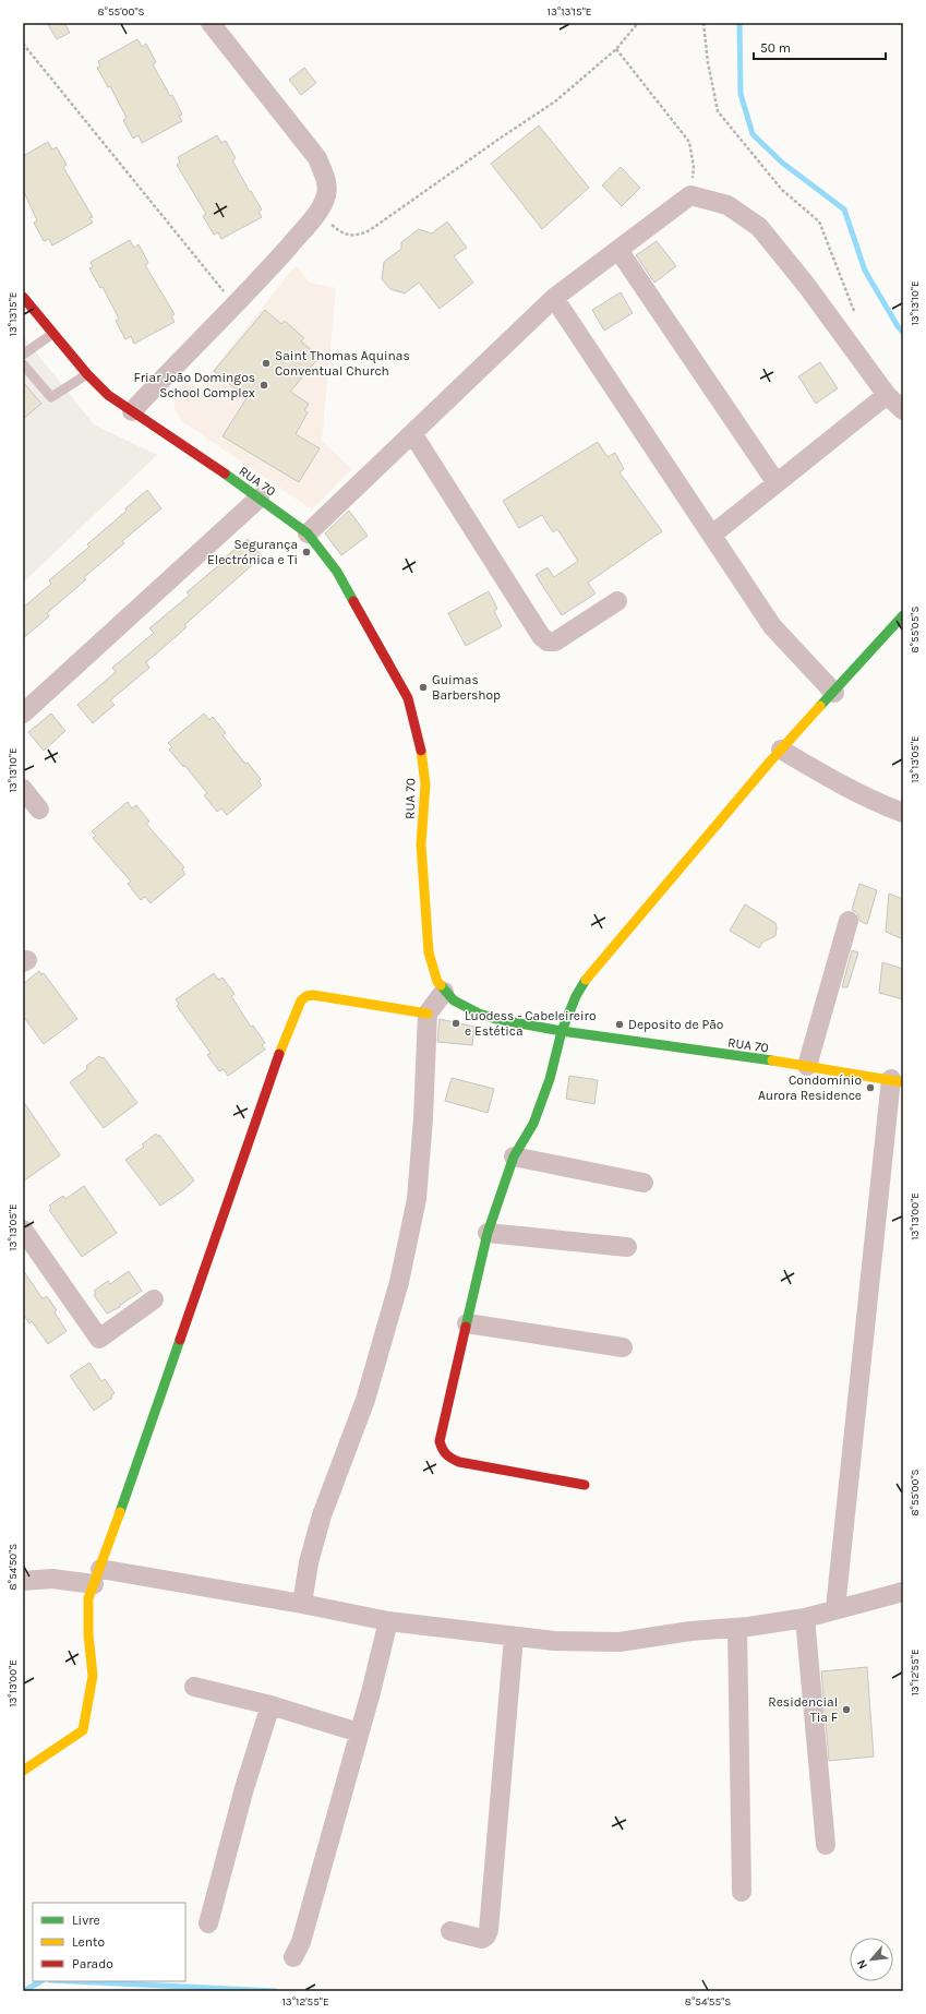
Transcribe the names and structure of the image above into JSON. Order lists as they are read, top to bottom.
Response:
{
  "streets": {
    "street": ["RUA 70"]
  },
  "places": [
    "Saint Thomas Aquinas Conventual Church",
    "Friar João Domingos School Complex",
    "Segurança Electrónica e Ti",
    "Guimas Barbershop",
    "Luodess - Cabeleireiro e Estética",
    "Deposito de Pão",
    "Condomínio Aurora Residence",
    "Residencial Tia F"
  ],
  "legend": ["Livre", "Lento", "Parado"],
  "scale_bar": "50 m",
  "north": "bottom left",
  "coordinates": [
    "8°55'00\"S",
    "13°13'15\"E",
    "13°13'10\"E",
    "8°55'05\"S",
    "13°13'05\"E",
    "13°13'00\"E",
    "8°54'50\"S",
    "13°12'55\"E",
    "8°54'55\"S"
  ]
}
